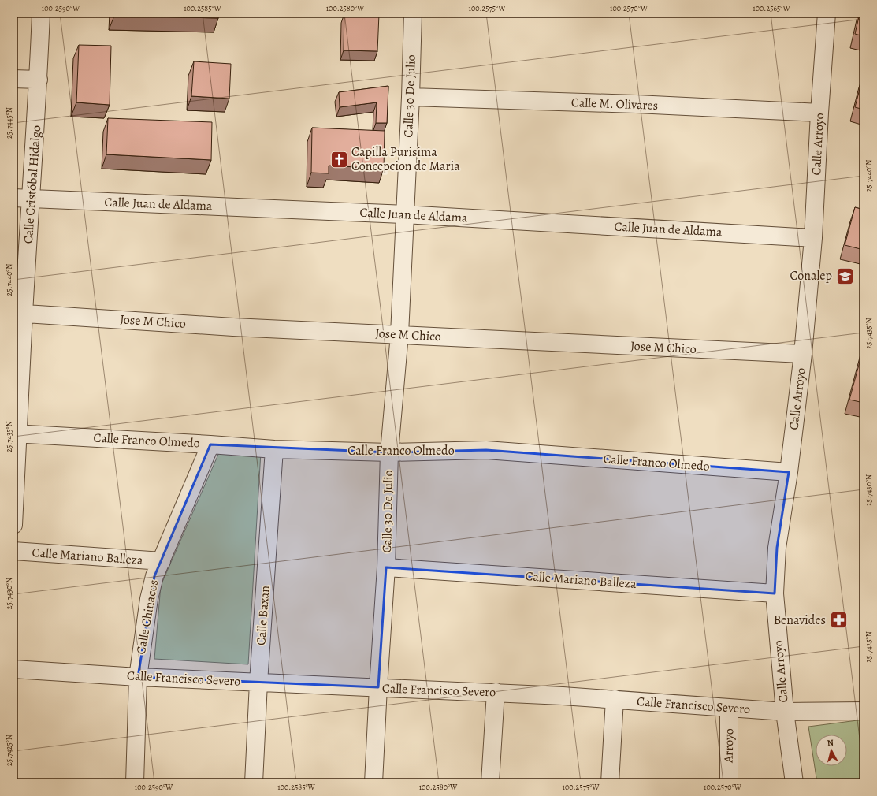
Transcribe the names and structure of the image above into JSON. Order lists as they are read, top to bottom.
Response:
{
  "streets": {
    "street": [
      "Calle 30 De Julio",
      "Calle M. Olivares",
      "Calle Arroyo",
      "Calle Cristóbal Hidalgo",
      "Calle Juan de Aldama",
      "Jose M Chico",
      "Calle Franco Olmedo",
      "Calle Mariano Balleza",
      "Calle Baxan",
      "Calle Chinacos",
      "Calle Francisco Severo",
      "Arroyo"
    ]
  },
  "crossings": [
    ["Calle 30 De Julio", "Calle M. Olivares"],
    ["Calle 30 De Julio", "Calle Juan de Aldama"],
    ["Calle 30 De Julio", "Jose M Chico"],
    ["Calle 30 De Julio", "Calle Franco Olmedo"],
    ["Calle 30 De Julio", "Calle Mariano Balleza"],
    ["Calle 30 De Julio", "Calle Francisco Severo"],
    ["Calle M. Olivares", "Calle Arroyo"],
    ["Calle Arroyo", "Calle Juan de Aldama"],
    ["Calle Arroyo", "Jose M Chico"],
    ["Calle Arroyo", "Calle Franco Olmedo"],
    ["Calle Arroyo", "Calle Mariano Balleza"],
    ["Calle Arroyo", "Calle Francisco Severo"],
    ["Calle Cristóbal Hidalgo", "Calle Juan de Aldama"],
    ["Calle Cristóbal Hidalgo", "Jose M Chico"],
    ["Calle Cristóbal Hidalgo", "Calle Franco Olmedo"],
    ["Calle Franco Olmedo", "Calle Baxan"],
    ["Calle Franco Olmedo", "Calle Chinacos"],
    ["Calle Mariano Balleza", "Calle Chinacos"],
    ["Calle Baxan", "Calle Francisco Severo"],
    ["Calle Chinacos", "Calle Francisco Severo"],
    ["Calle Francisco Severo", "Arroyo"]
  ],
  "places": {
    "church": ["Capilla Purisima Concepcion de Maria"],
    "school or university": ["Conalep"],
    "pharmacy": ["Benavides"]
  },
  "north": "top",
  "coordinates": [
    "100.2590°W",
    "100.2585°W",
    "100.2580°W",
    "100.2575°W",
    "100.2570°W",
    "100.2565°W",
    "25.7445°N",
    "25.7440°N",
    "25.7435°N",
    "25.7430°N",
    "25.7425°N"
  ]
}
